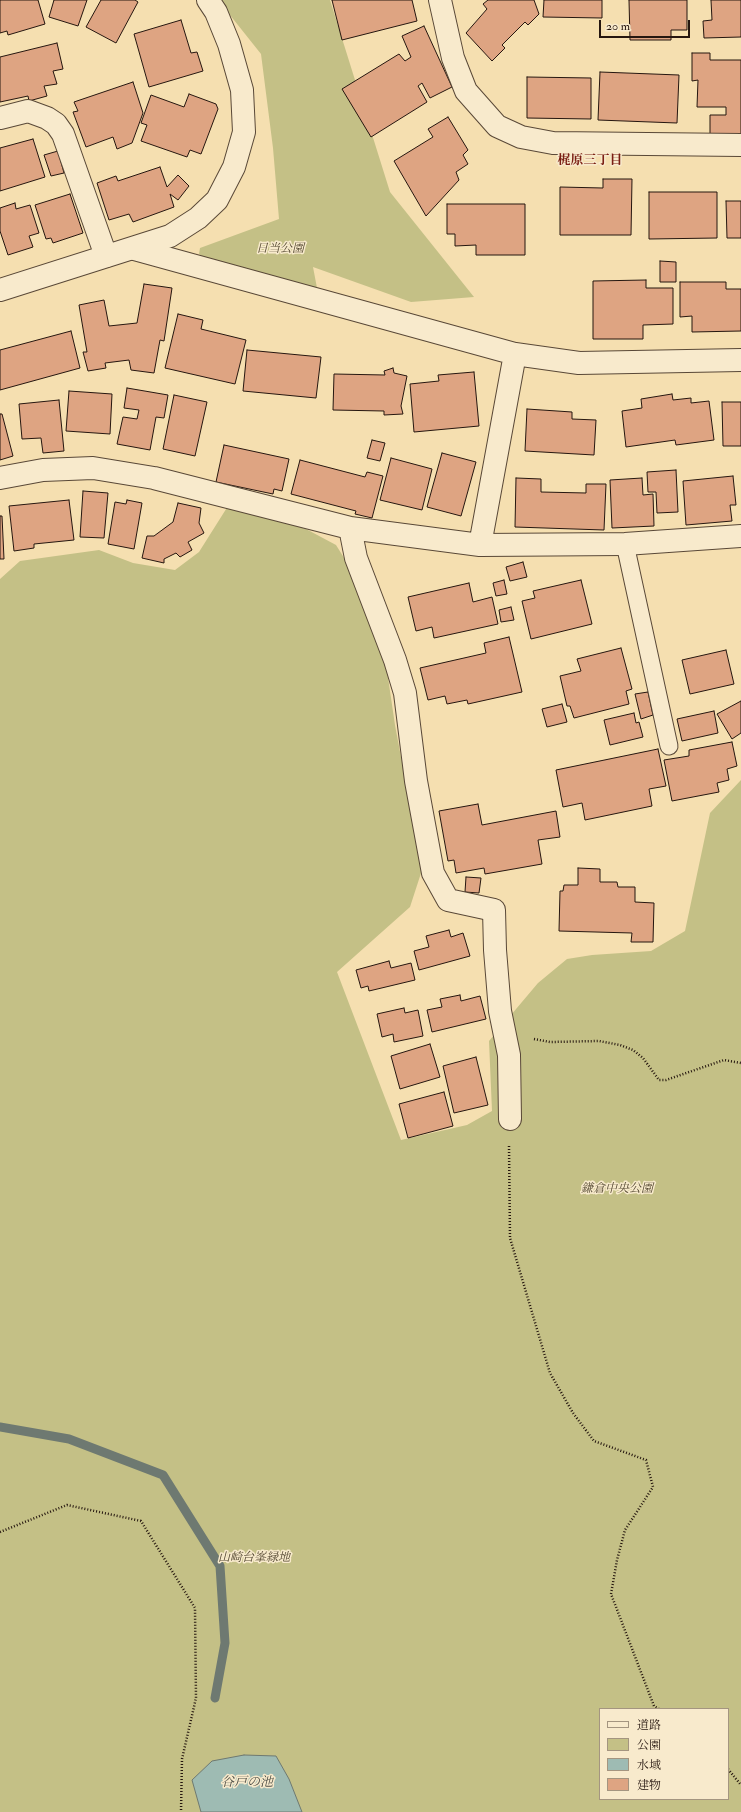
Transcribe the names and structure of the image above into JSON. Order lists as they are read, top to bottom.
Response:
{
  "districts": ["梶原三丁目"],
  "water": ["谷戸の池"],
  "parks": ["日当公園", "鎌倉中央公園", "山崎台峯緑地"],
  "legend": [
    "道路",
    "公園",
    "水域",
    "建物"
  ],
  "scale_bar": "20 m"
}
